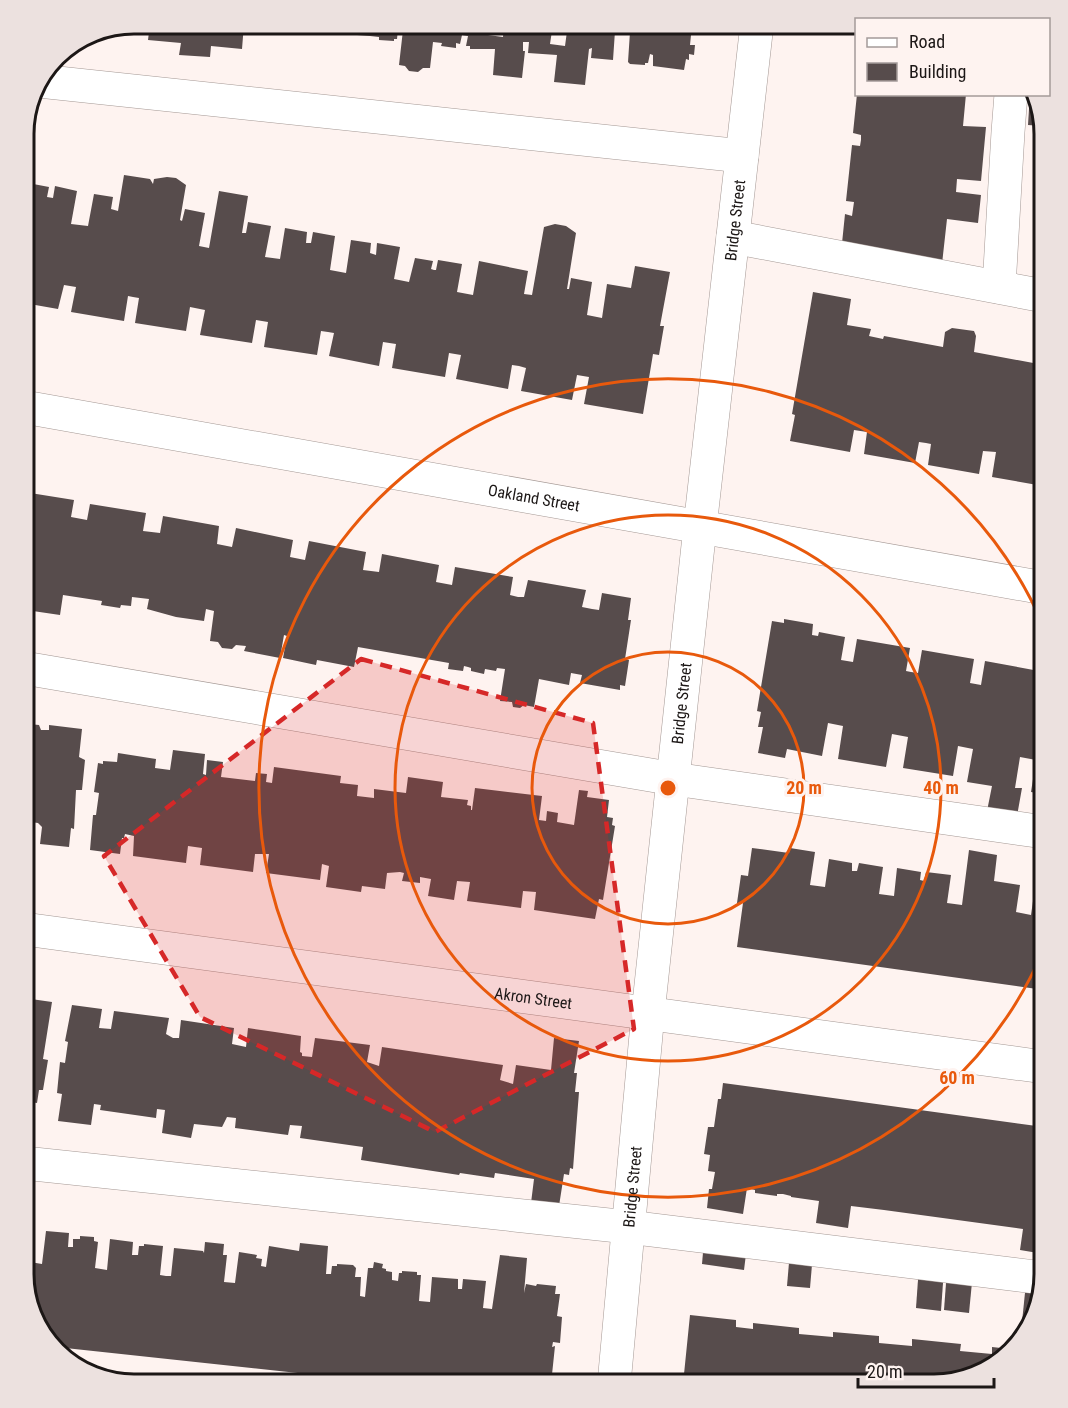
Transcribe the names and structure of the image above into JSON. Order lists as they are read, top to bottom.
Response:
{
  "streets": {
    "street": ["Bridge Street", "Oakland Street", "Akron Street"]
  },
  "crossings": [
    ["Bridge Street", "Oakland Street"],
    ["Bridge Street", "Akron Street"]
  ],
  "legend": ["Road", "Building"],
  "scale_bar": "20 m",
  "rings": ["20 m", "40 m", "60 m"]
}
